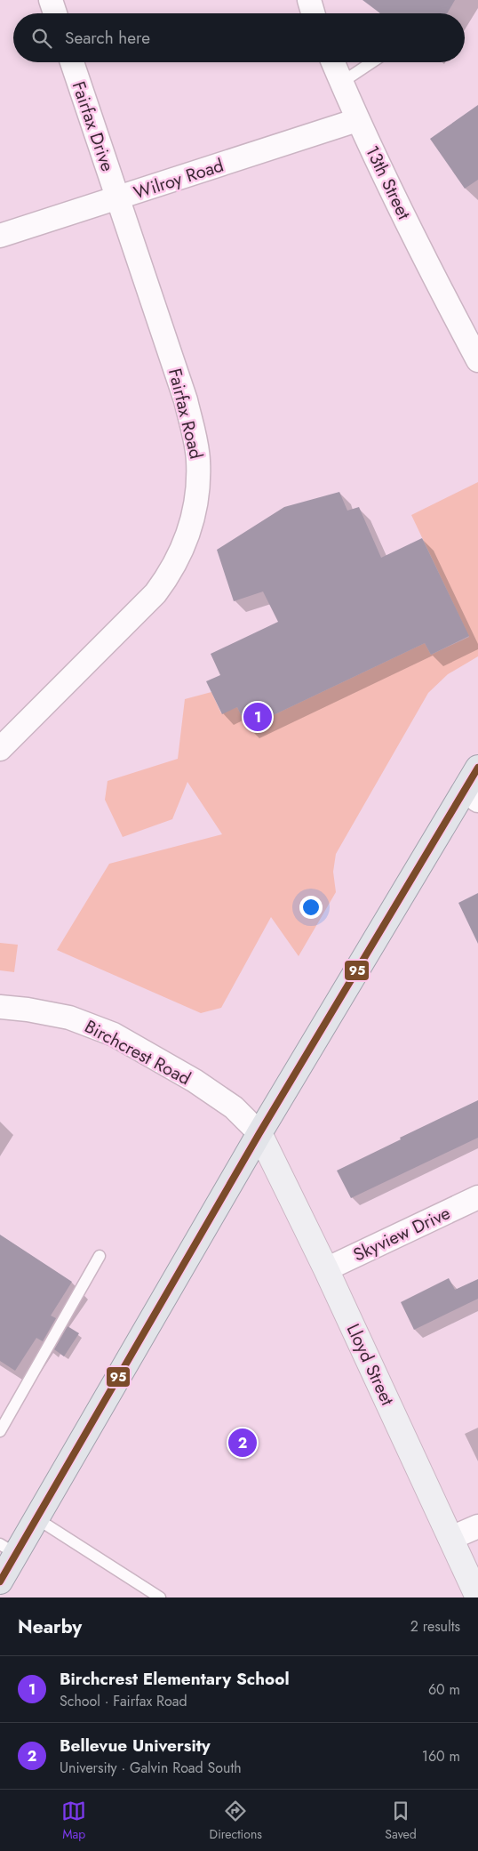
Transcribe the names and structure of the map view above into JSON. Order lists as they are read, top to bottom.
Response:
{
  "streets": {
    "street": [
      "Fairfax Drive",
      "Wilroy Road",
      "13th Street",
      "Fairfax Road",
      "Birchcrest Road",
      "Skyview Drive",
      "Lloyd Street"
    ]
  },
  "crossings": [
    ["Fairfax Drive", "Wilroy Road"],
    ["Fairfax Drive", "Fairfax Road"],
    ["Wilroy Road", "13th Street"],
    ["Wilroy Road", "Fairfax Road"],
    ["Birchcrest Road", "Lloyd Street"],
    ["Skyview Drive", "Lloyd Street"]
  ],
  "lines": ["transit line 95"],
  "page": {
    "search": "Search here",
    "pins": ["1", "2"],
    "heading": ["Nearby", "2 results"],
    "list": [
      {
        "mark": "1",
        "name": "Birchcrest Elementary School",
        "note": "School · Fairfax Road",
        "value": "60 m"
      },
      {
        "mark": "2",
        "name": "Bellevue University",
        "note": "University · Galvin Road South",
        "value": "160 m"
      }
    ],
    "nav": ["Map", "Directions", "Saved"]
  }
}
